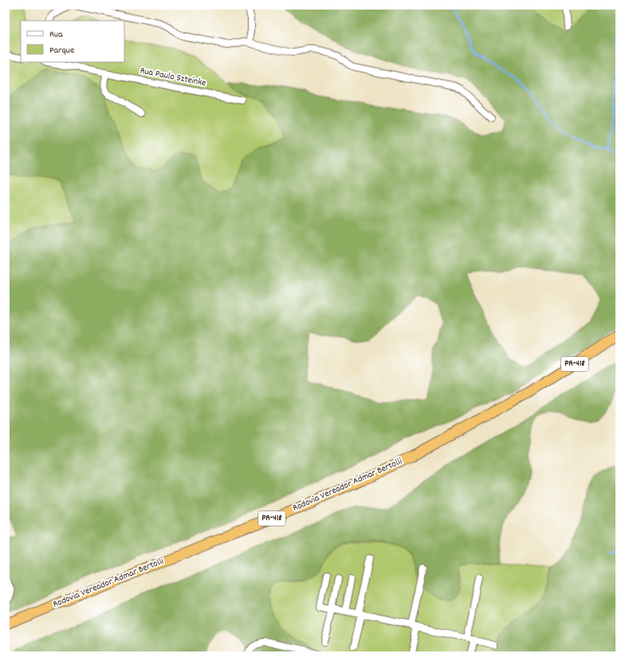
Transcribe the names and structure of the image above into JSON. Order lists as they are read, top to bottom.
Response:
{
  "streets": {
    "highway": ["PR-418", "Rodovia Vereador Admar Bertolli"],
    "street": ["Rua Paulo Szteinke"]
  },
  "legend": ["Rua", "Parque"]
}
